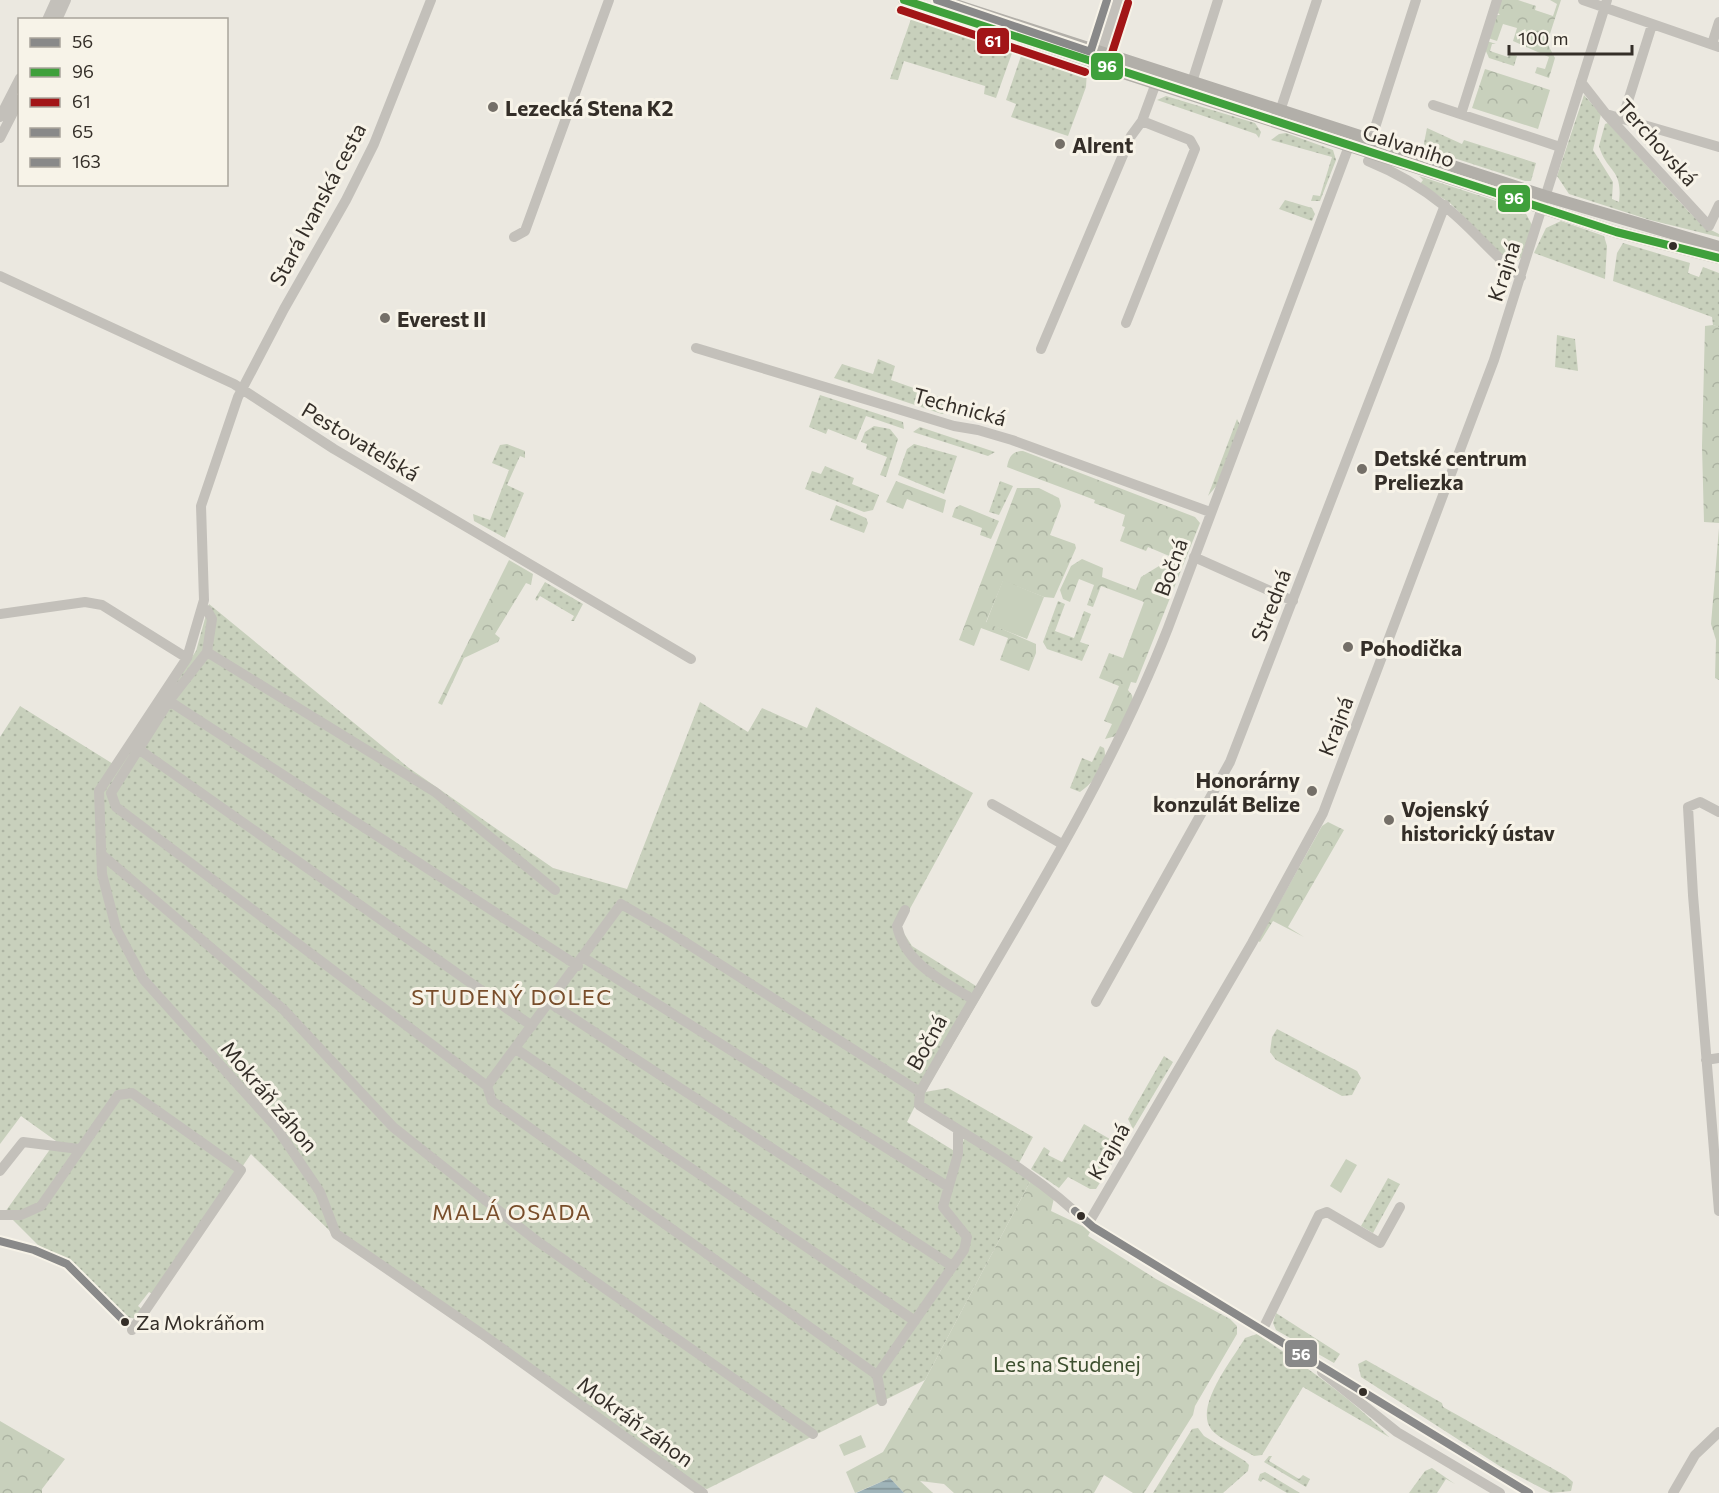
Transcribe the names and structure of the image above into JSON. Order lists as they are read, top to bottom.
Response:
{
  "streets": {
    "main road": ["Galvaniho"],
    "street": [
      "Terchovská",
      "Stará Ivanská cesta",
      "Krajná",
      "Technická",
      "Pestovateľská",
      "Bočná",
      "Stredná",
      "Mokráň záhon"
    ]
  },
  "crossings": [
    ["Terchovská", "Krajná"],
    ["Galvaniho", "Krajná"],
    ["Galvaniho", "Bočná"],
    ["Galvaniho", "Stredná"],
    ["Stará Ivanská cesta", "Pestovateľská"],
    ["Stará Ivanská cesta", "Mokráň záhon"],
    ["Technická", "Bočná"],
    ["Pestovateľská", "Mokráň záhon"]
  ],
  "districts": ["STUDENÝ DOLEC", "MALÁ OSADA"],
  "parks": ["Les na Studenej"],
  "places": [
    "Lezecká Stena K2",
    "Alrent",
    "Everest II",
    "Detské centrum Preliezka",
    "Pohodička",
    "Honorárny konzulát Belize",
    "Vojenský historický ústav",
    "Za Mokráňom"
  ],
  "lines": [
    "transit line 96",
    "transit line 65",
    "transit line 61",
    "transit line 56",
    "transit line 163"
  ],
  "legend": [
    "56",
    "96",
    "61",
    "65",
    "163"
  ],
  "scale_bar": "100 m"
}
